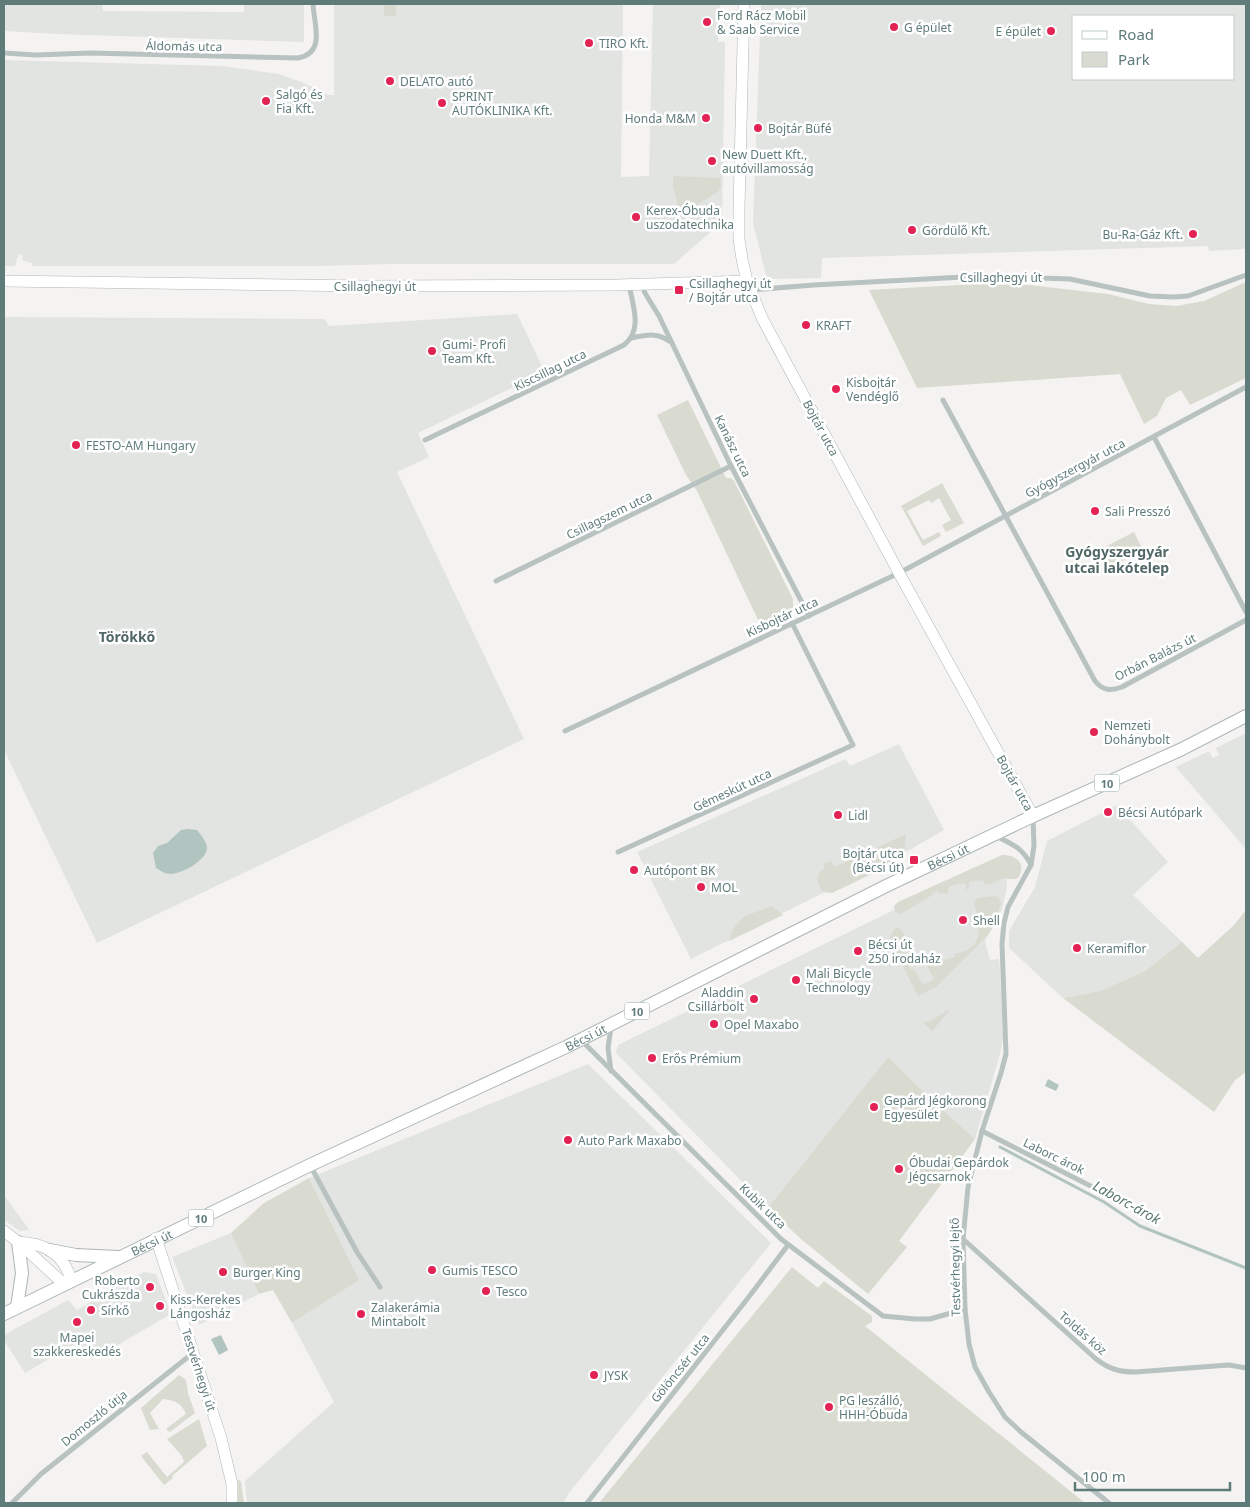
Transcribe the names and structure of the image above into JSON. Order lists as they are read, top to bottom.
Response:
{
  "streets": {
    "main road": ["10", "Bécsi út"],
    "street": [
      "Áldomás utca",
      "Csillaghegyi út",
      "Kiscsillag utca",
      "Bojtár utca",
      "Kanász utca",
      "Gyógyszergyár utca",
      "Csillagszem utca",
      "Kisbojtár utca",
      "Orbán Balázs út",
      "Gémeskút utca",
      "Laborc árok",
      "Kubik utca",
      "Testvérhegyi lejtő",
      "Toldás köz",
      "Gölöncsér utca",
      "Testvérhegyi út",
      "Domoszló útja"
    ]
  },
  "crossings": [
    ["Csillaghegyi út", "Bojtár utca"],
    ["Csillaghegyi út", "Kanász utca"],
    ["Bojtár utca", "Kisbojtár utca"],
    ["Bojtár utca", "Bécsi út"],
    ["Bojtár utca", "Testvérhegyi lejtő"],
    ["Kanász utca", "Csillagszem utca"],
    ["Kanász utca", "Kisbojtár utca"],
    ["Gyógyszergyár utca", "Kisbojtár utca"],
    ["Gyógyszergyár utca", "Orbán Balázs út"],
    ["Kisbojtár utca", "Orbán Balázs út"],
    ["Kisbojtár utca", "Gémeskút utca"],
    ["Bécsi út", "Kubik utca"],
    ["Bécsi út", "Testvérhegyi lejtő"],
    ["Bécsi út", "Testvérhegyi út"],
    ["Laborc árok", "Testvérhegyi lejtő"],
    ["Kubik utca", "Testvérhegyi lejtő"],
    ["Kubik utca", "Gölöncsér utca"],
    ["Testvérhegyi lejtő", "Toldás köz"],
    ["Testvérhegyi út", "Domoszló útja"]
  ],
  "districts": ["Gyógyszergyár utcai lakótelep", "Törökkő"],
  "water": ["Laborc-árok"],
  "places": {
    "other": [
      "Ford Rácz Mobil & Saab Service",
      "G épület",
      "E épület",
      "TIRO Kft.",
      "DELATO autó",
      "Salgó és Fia Kft.",
      "SPRINT AUTÓKLINIKA Kft.",
      "Honda M&M",
      "Bojtár Büfé",
      "New Duett Kft., autóvillamosság",
      "Kerex-Óbuda uszodatechnika",
      "Gördülő Kft.",
      "Bu-Ra-Gáz Kft.",
      "KRAFT",
      "Gumi- Profi Team Kft.",
      "Kisbojtár Vendéglő",
      "FESTO-AM Hungary",
      "Sali Presszó",
      "Nemzeti Dohánybolt",
      "Bécsi Autópark",
      "Lidl",
      "Autópont BK",
      "MOL",
      "Shell",
      "Keramiflor",
      "Bécsi út 250 irodaház",
      "Mali Bicycle Technology",
      "Aladdin Csillárbolt",
      "Opel Maxabo",
      "Erős Prémium",
      "Gepárd Jégkorong Egyesület",
      "Auto Park Maxabo",
      "Óbudai Gepárdok Jégcsarnok",
      "Gumis TESCO",
      "Burger King",
      "Roberto Cukrászda",
      "Tesco",
      "Kiss-Kerekes Lángosház",
      "Sírkő",
      "Zalakerámia Mintabolt",
      "Mapei szakkereskedés",
      "JYSK",
      "PG leszálló, HHH-Óbuda"
    ],
    "transit": ["Csillaghegyi út / Bojtár utca", "Bojtár utca (Bécsi út)"]
  },
  "legend": ["Road", "Park"],
  "scale_bar": "100 m"
}
